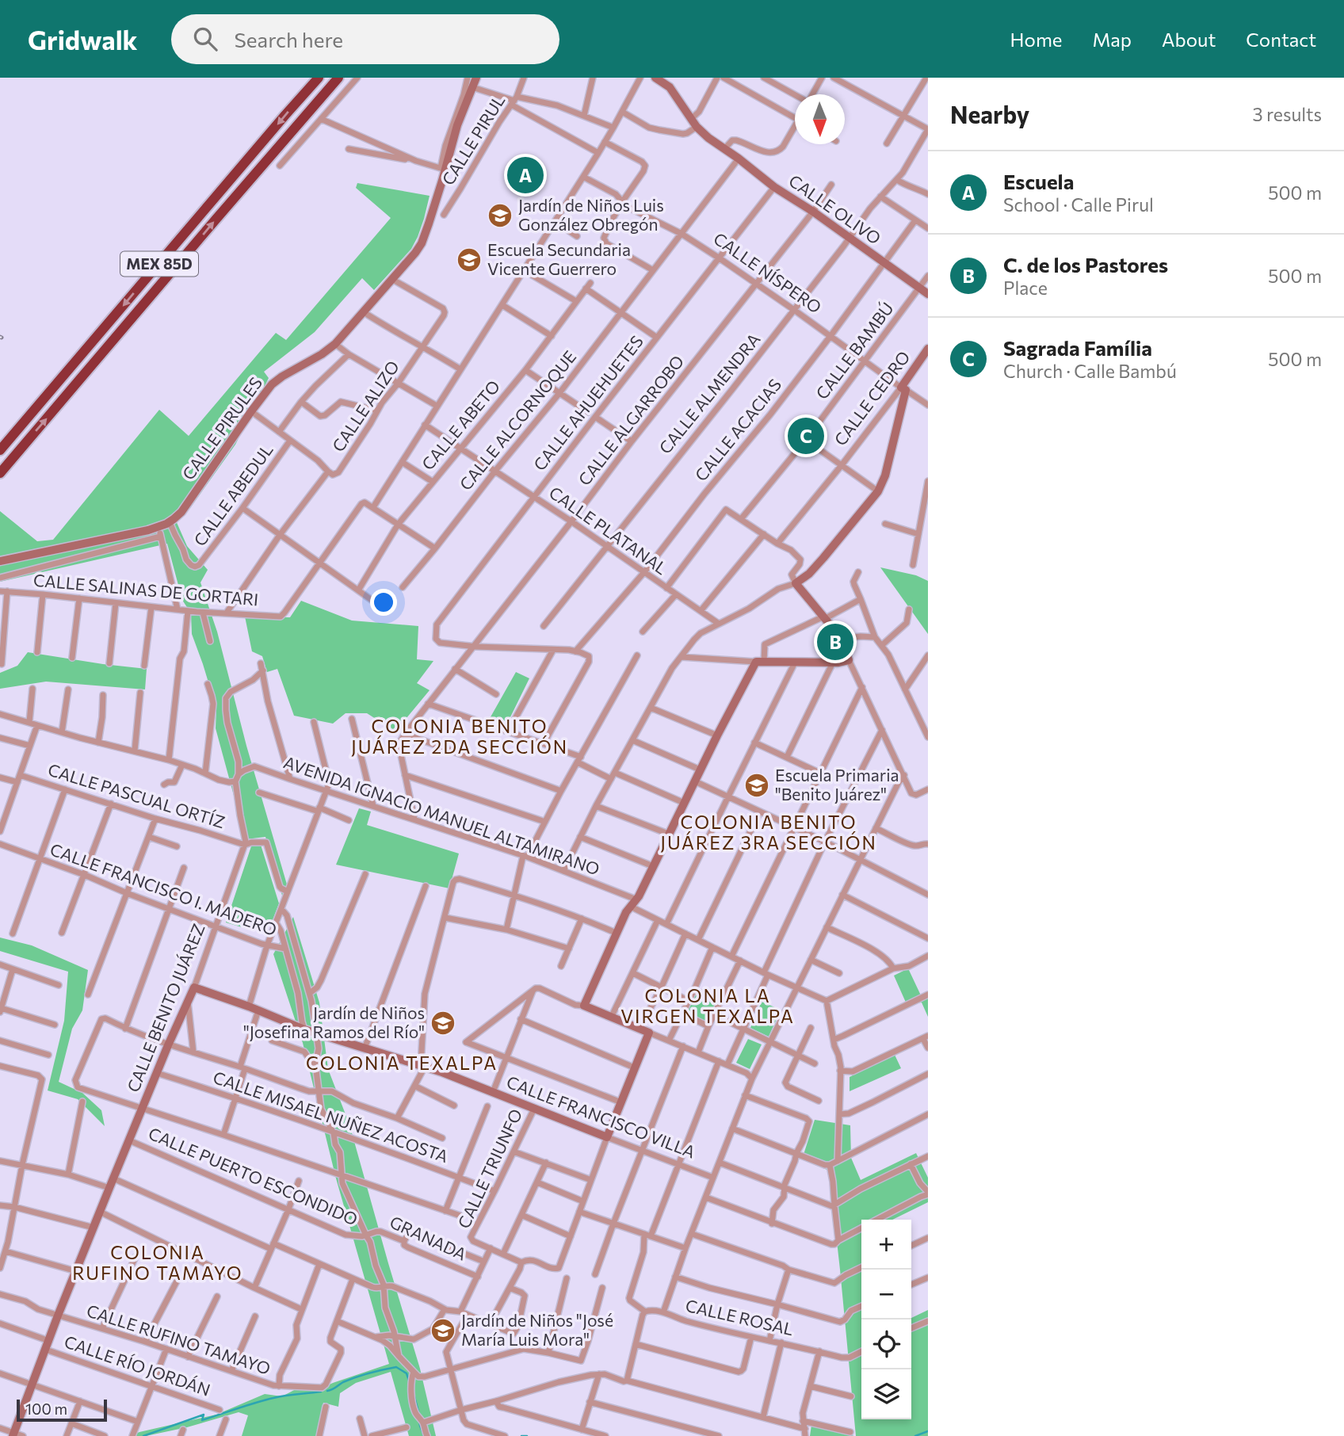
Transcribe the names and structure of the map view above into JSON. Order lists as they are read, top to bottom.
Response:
{
  "streets": {
    "highway": ["MEX 85D"],
    "street": [
      "CALLE PIRUL",
      "CALLE OLIVO",
      "CALLE NÍSPERO",
      "CALLE BAMBÚ",
      "CALLE ALMENDRA",
      "CALLE CEDRO",
      "CALLE AHUEHUETES",
      "CALLE ALIZO",
      "CALLE ALCORNOQUE",
      "CALLE ALGARROBO",
      "CALLE ABETO",
      "CALLE PIRULES",
      "CALLE ACACIAS",
      "CALLE ABEDUL",
      "CALLE PLATANAL",
      "CALLE SALINAS DE GORTARI",
      "CALLE PASCUAL ORTÍZ",
      "AVENIDA IGNACIO MANUEL ALTAMIRANO",
      "CALLE FRANCISCO I. MADERO",
      "CALLE BENITO JUÁREZ",
      "CALLE MISAEL NUÑEZ ACOSTA",
      "CALLE FRANCISCO VILLA",
      "CALLE TRIUNFO",
      "CALLE PUERTO ESCONDIDO",
      "GRANADA",
      "CALLE ROSAL",
      "CALLE RUFINO TAMAYO",
      "CALLE RÍO JORDÁN"
    ]
  },
  "crossings": [
    ["CALLE OLIVO", "CALLE BAMBÚ"],
    ["CALLE OLIVO", "CALLE ALMENDRA"],
    ["CALLE OLIVO", "CALLE AHUEHUETES"],
    ["CALLE OLIVO", "CALLE ALCORNOQUE"],
    ["CALLE OLIVO", "CALLE ALGARROBO"],
    ["CALLE OLIVO", "CALLE ACACIAS"],
    ["CALLE NÍSPERO", "CALLE BAMBÚ"],
    ["CALLE NÍSPERO", "CALLE ALMENDRA"],
    ["CALLE NÍSPERO", "CALLE CEDRO"],
    ["CALLE NÍSPERO", "CALLE AHUEHUETES"],
    ["CALLE NÍSPERO", "CALLE ALCORNOQUE"],
    ["CALLE NÍSPERO", "CALLE ALGARROBO"],
    ["CALLE NÍSPERO", "CALLE ACACIAS"],
    ["CALLE ALMENDRA", "CALLE PLATANAL"],
    ["CALLE AHUEHUETES", "CALLE ALGARROBO"],
    ["CALLE AHUEHUETES", "CALLE PLATANAL"],
    ["CALLE ALIZO", "CALLE PIRULES"],
    ["CALLE ALIZO", "CALLE SALINAS DE GORTARI"],
    ["CALLE ALCORNOQUE", "CALLE PLATANAL"],
    ["CALLE ALGARROBO", "CALLE PLATANAL"],
    ["CALLE ABETO", "CALLE PLATANAL"],
    ["CALLE PIRULES", "CALLE ABEDUL"],
    ["CALLE ACACIAS", "CALLE PLATANAL"],
    ["CALLE PASCUAL ORTÍZ", "CALLE BENITO JUÁREZ"],
    ["CALLE FRANCISCO I. MADERO", "CALLE BENITO JUÁREZ"],
    ["CALLE BENITO JUÁREZ", "CALLE MISAEL NUÑEZ ACOSTA"],
    ["CALLE BENITO JUÁREZ", "CALLE FRANCISCO VILLA"],
    ["CALLE BENITO JUÁREZ", "CALLE PUERTO ESCONDIDO"],
    ["CALLE BENITO JUÁREZ", "CALLE RUFINO TAMAYO"],
    ["CALLE BENITO JUÁREZ", "CALLE RÍO JORDÁN"],
    ["CALLE MISAEL NUÑEZ ACOSTA", "CALLE TRIUNFO"],
    ["CALLE FRANCISCO VILLA", "CALLE TRIUNFO"],
    ["CALLE PUERTO ESCONDIDO", "GRANADA"]
  ],
  "districts": [
    "COLONIA BENITO JUÁREZ 2DA SECCIÓN",
    "COLONIA BENITO JUÁREZ 3RA SECCIÓN",
    "COLONIA LA VIRGEN TEXALPA",
    "COLONIA TEXALPA",
    "COLONIA RUFINO TAMAYO"
  ],
  "places": {
    "school or university": [
      "Jardín de Niños Luis González Obregón",
      "Escuela Secundaria Vicente Guerrero",
      "Escuela Primaria \"Benito Juárez\"",
      "Jardín de Niños \"Josefina Ramos del Río\"",
      "Jardín de Niños \"José María Luis Mora\""
    ]
  },
  "scale_bar": "100 m",
  "north": "bottom",
  "page": {
    "header": "Gridwalk",
    "search": "Search here",
    "nav": [
      "Home",
      "Map",
      "About",
      "Contact"
    ],
    "heading": ["Nearby", "3 results"],
    "list": [
      {
        "mark": "A",
        "name": "Escuela",
        "note": "School · Calle Pirul",
        "value": "500 m"
      },
      {
        "mark": "B",
        "name": "C. de los Pastores",
        "note": "Place",
        "value": "500 m"
      },
      {
        "mark": "C",
        "name": "Sagrada Família",
        "note": "Church · Calle Bambú",
        "value": "500 m"
      }
    ],
    "pins": ["A", "C", "B"],
    "map_buttons": ["+", "−"],
    "scale": "100 m"
  }
}
